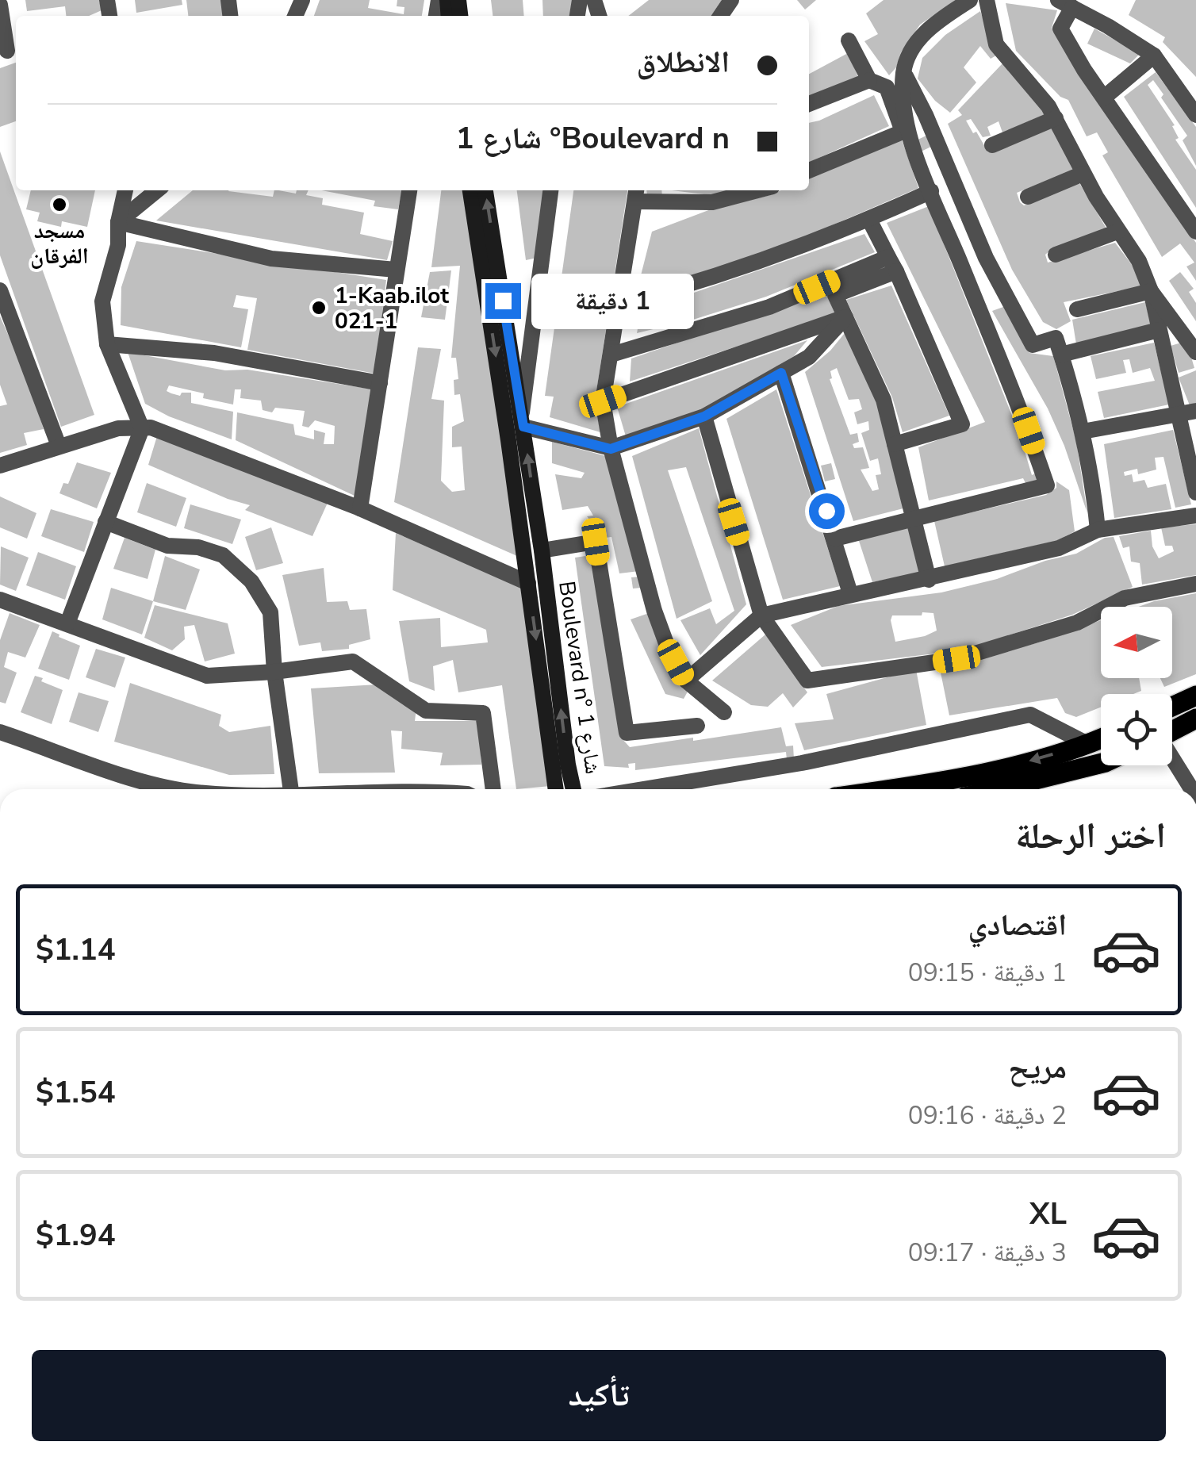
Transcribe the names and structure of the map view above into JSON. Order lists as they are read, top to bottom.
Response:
{
  "streets": {
    "main road": ["Boulevard n° شارع 1"]
  },
  "places": ["مسجد الفرقان", "1-Kaab.ilot 021-1"],
  "north": "left",
  "page": {
    "banner": ["الانطلاق", "Boulevard n° شارع 1"],
    "bubble": "1 دقيقة",
    "heading": "اختر الرحلة",
    "list": [
      {
        "name": "اقتصادي",
        "note": "1 دقيقة · 09:15",
        "value": "$1.14"
      },
      {
        "name": "مريح",
        "note": "2 دقيقة · 09:16",
        "value": "$1.54"
      },
      {
        "name": "XL",
        "note": "3 دقيقة · 09:17",
        "value": "$1.94"
      }
    ],
    "buttons": "تأكيد"
  }
}
